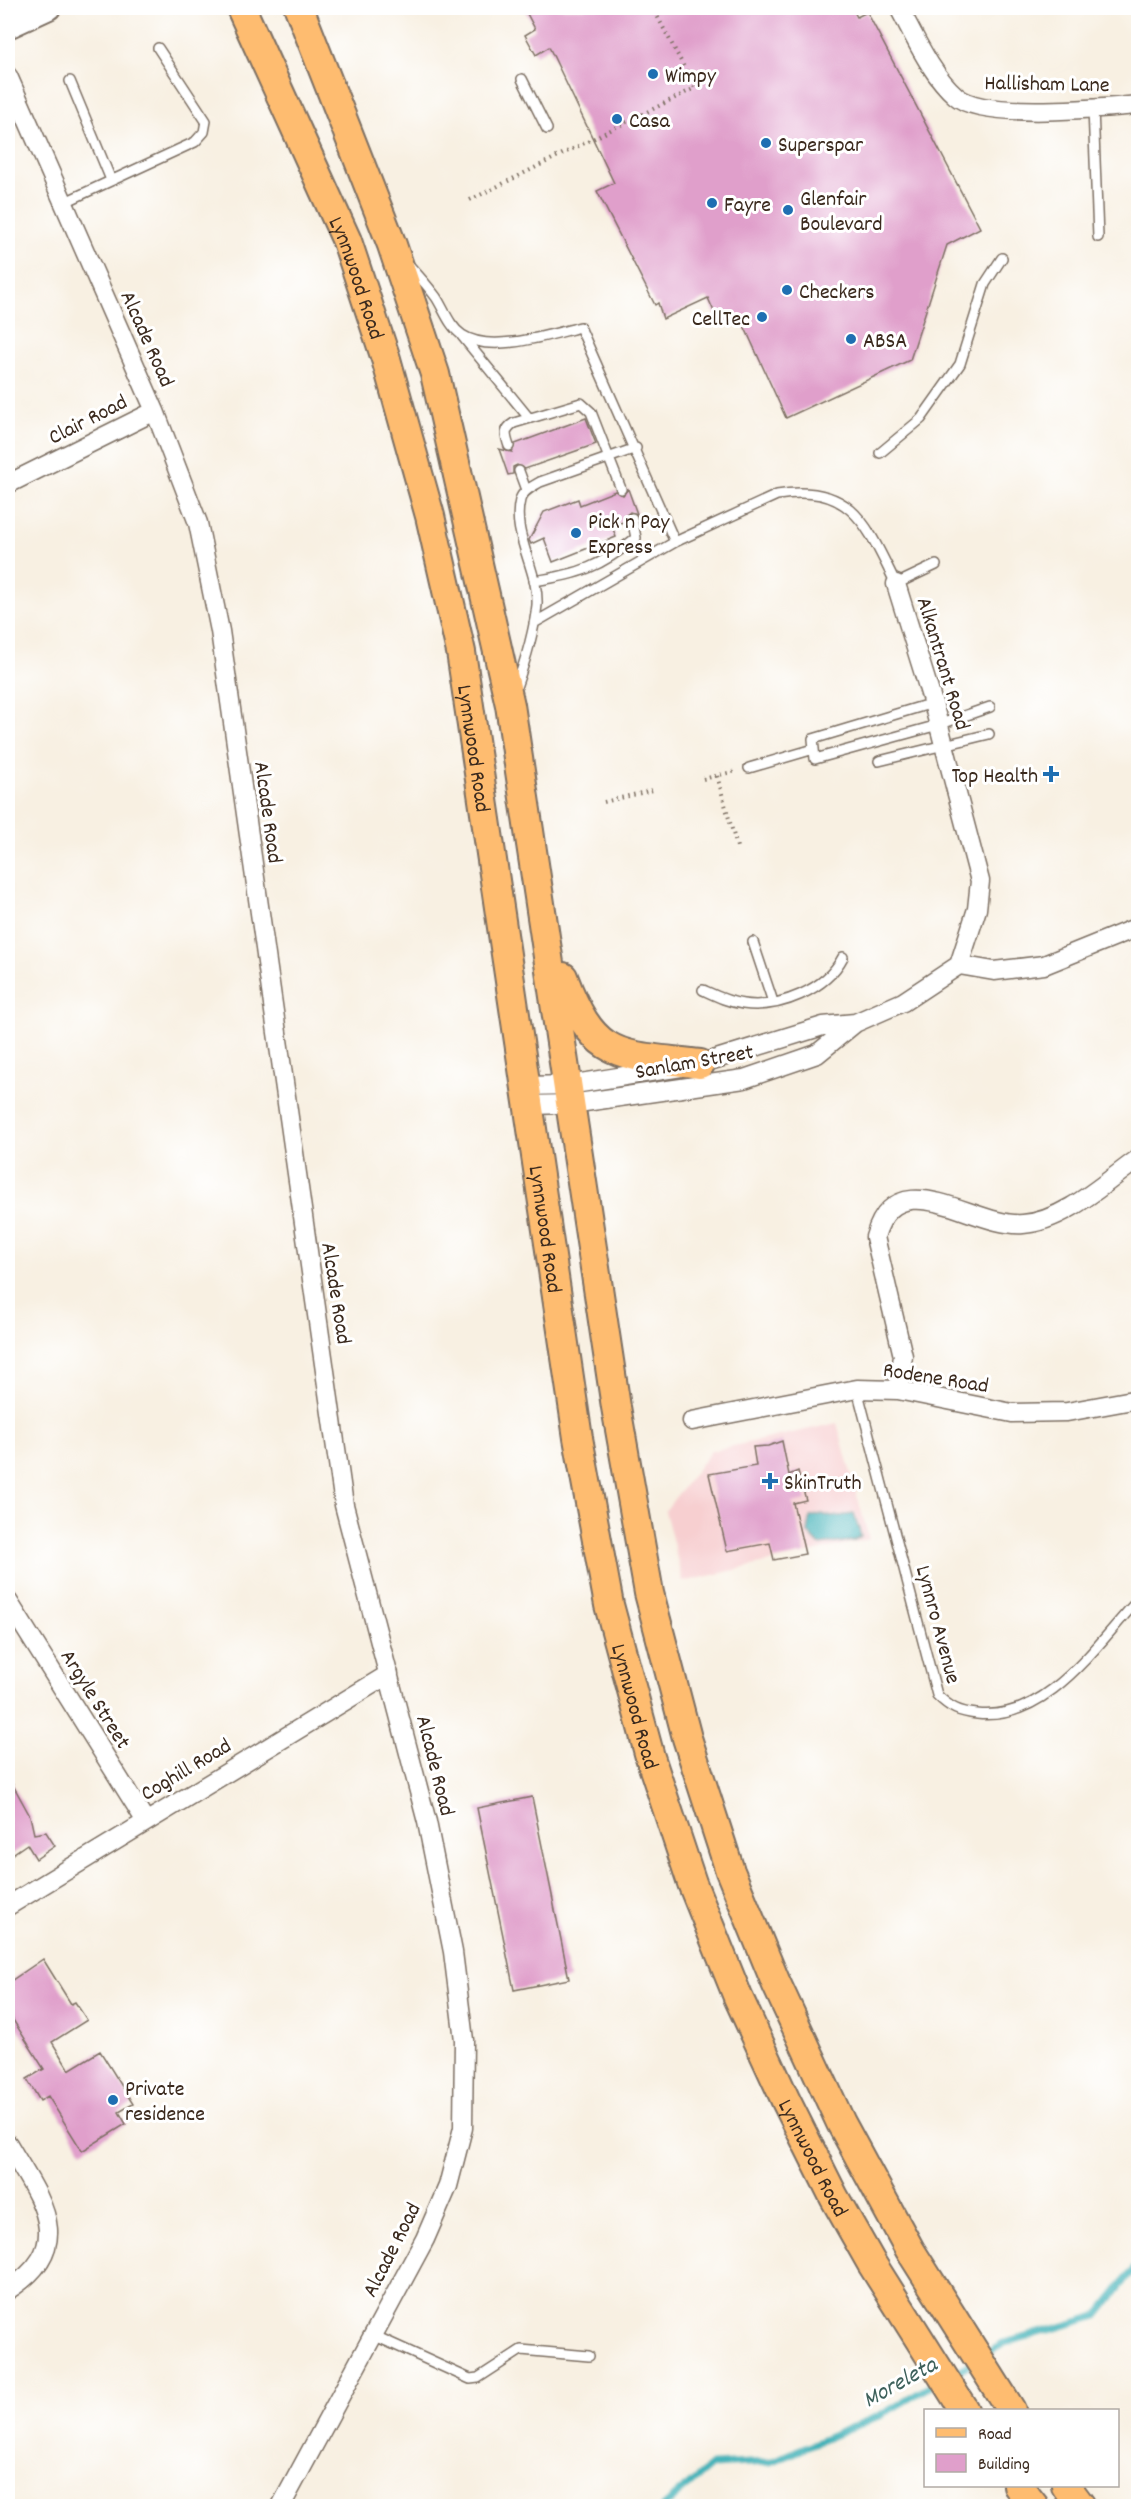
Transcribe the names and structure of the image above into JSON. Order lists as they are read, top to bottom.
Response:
{
  "streets": {
    "main road": ["Lynnwood Road"],
    "street": [
      "Hallisham Lane",
      "Alcade Road",
      "Clair Road",
      "Alkantrant Road",
      "Sanlam Street",
      "Rodene Road",
      "Argyle Street",
      "Coghill Road"
    ],
    "lane": ["Lynnro Avenue"]
  },
  "crossings": [
    ["Lynnwood Road", "Sanlam Street"],
    ["Alcade Road", "Clair Road"],
    ["Alcade Road", "Coghill Road"],
    ["Alkantrant Road", "Sanlam Street"],
    ["Rodene Road", "Lynnro Avenue"],
    ["Argyle Street", "Coghill Road"]
  ],
  "water": ["Moreleta"],
  "places": {
    "other": [
      "Wimpy",
      "Casa",
      "Superspar",
      "Fayre",
      "Glenfair Boulevard",
      "Checkers",
      "CellTec",
      "ABSA",
      "Pick n Pay Express",
      "Private residence"
    ],
    "health": ["Top Health", "SkinTruth"]
  },
  "legend": ["Road", "Building"]
}
